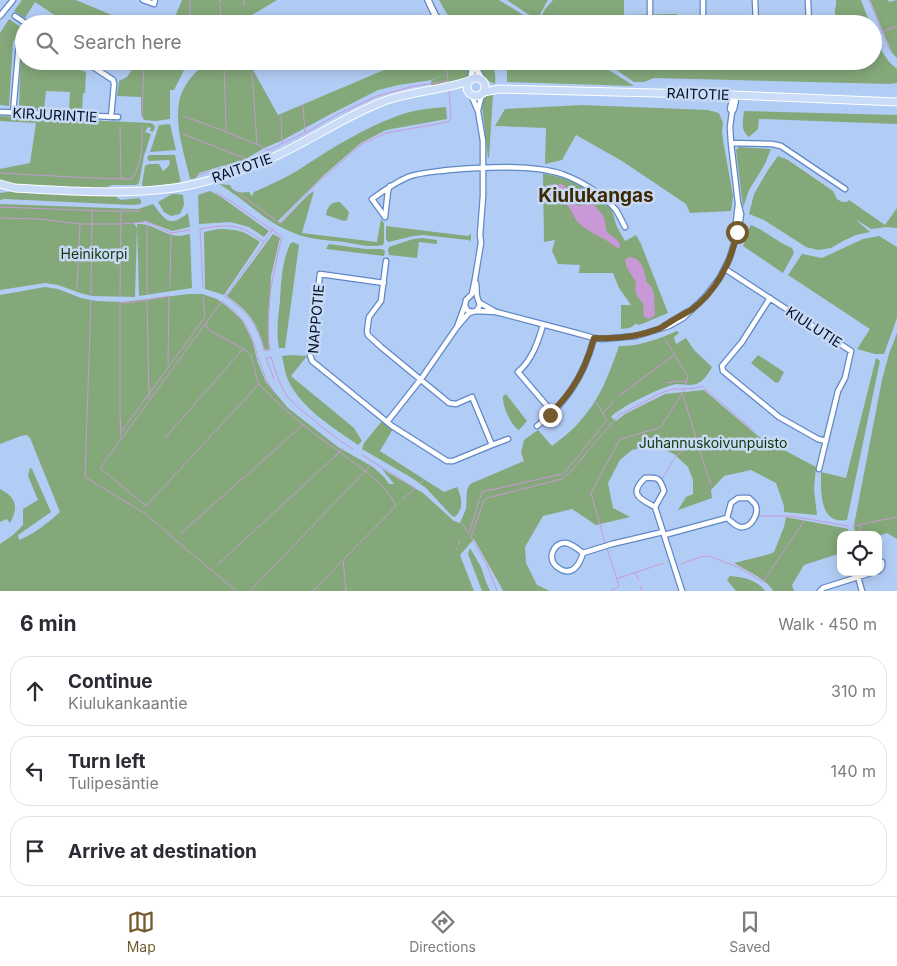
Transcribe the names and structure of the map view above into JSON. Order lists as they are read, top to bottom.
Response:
{
  "streets": {
    "main road": ["RAITOTIE"],
    "street": ["KIRJURINTIE", "NAPPOTIE", "KIULUTIE"]
  },
  "districts": ["Kiulukangas"],
  "parks": ["Heinikorpi", "Juhannuskoivunpuisto"],
  "page": {
    "search": "Search here",
    "heading": ["6 min", "Walk · 450 m"],
    "list": [
      ["Continue", "Kiulukankaantie", "310 m"],
      ["Turn left", "Tulipesäntie", "140 m"],
      "Arrive at destination"
    ],
    "nav": ["Map", "Directions", "Saved"]
  }
}
